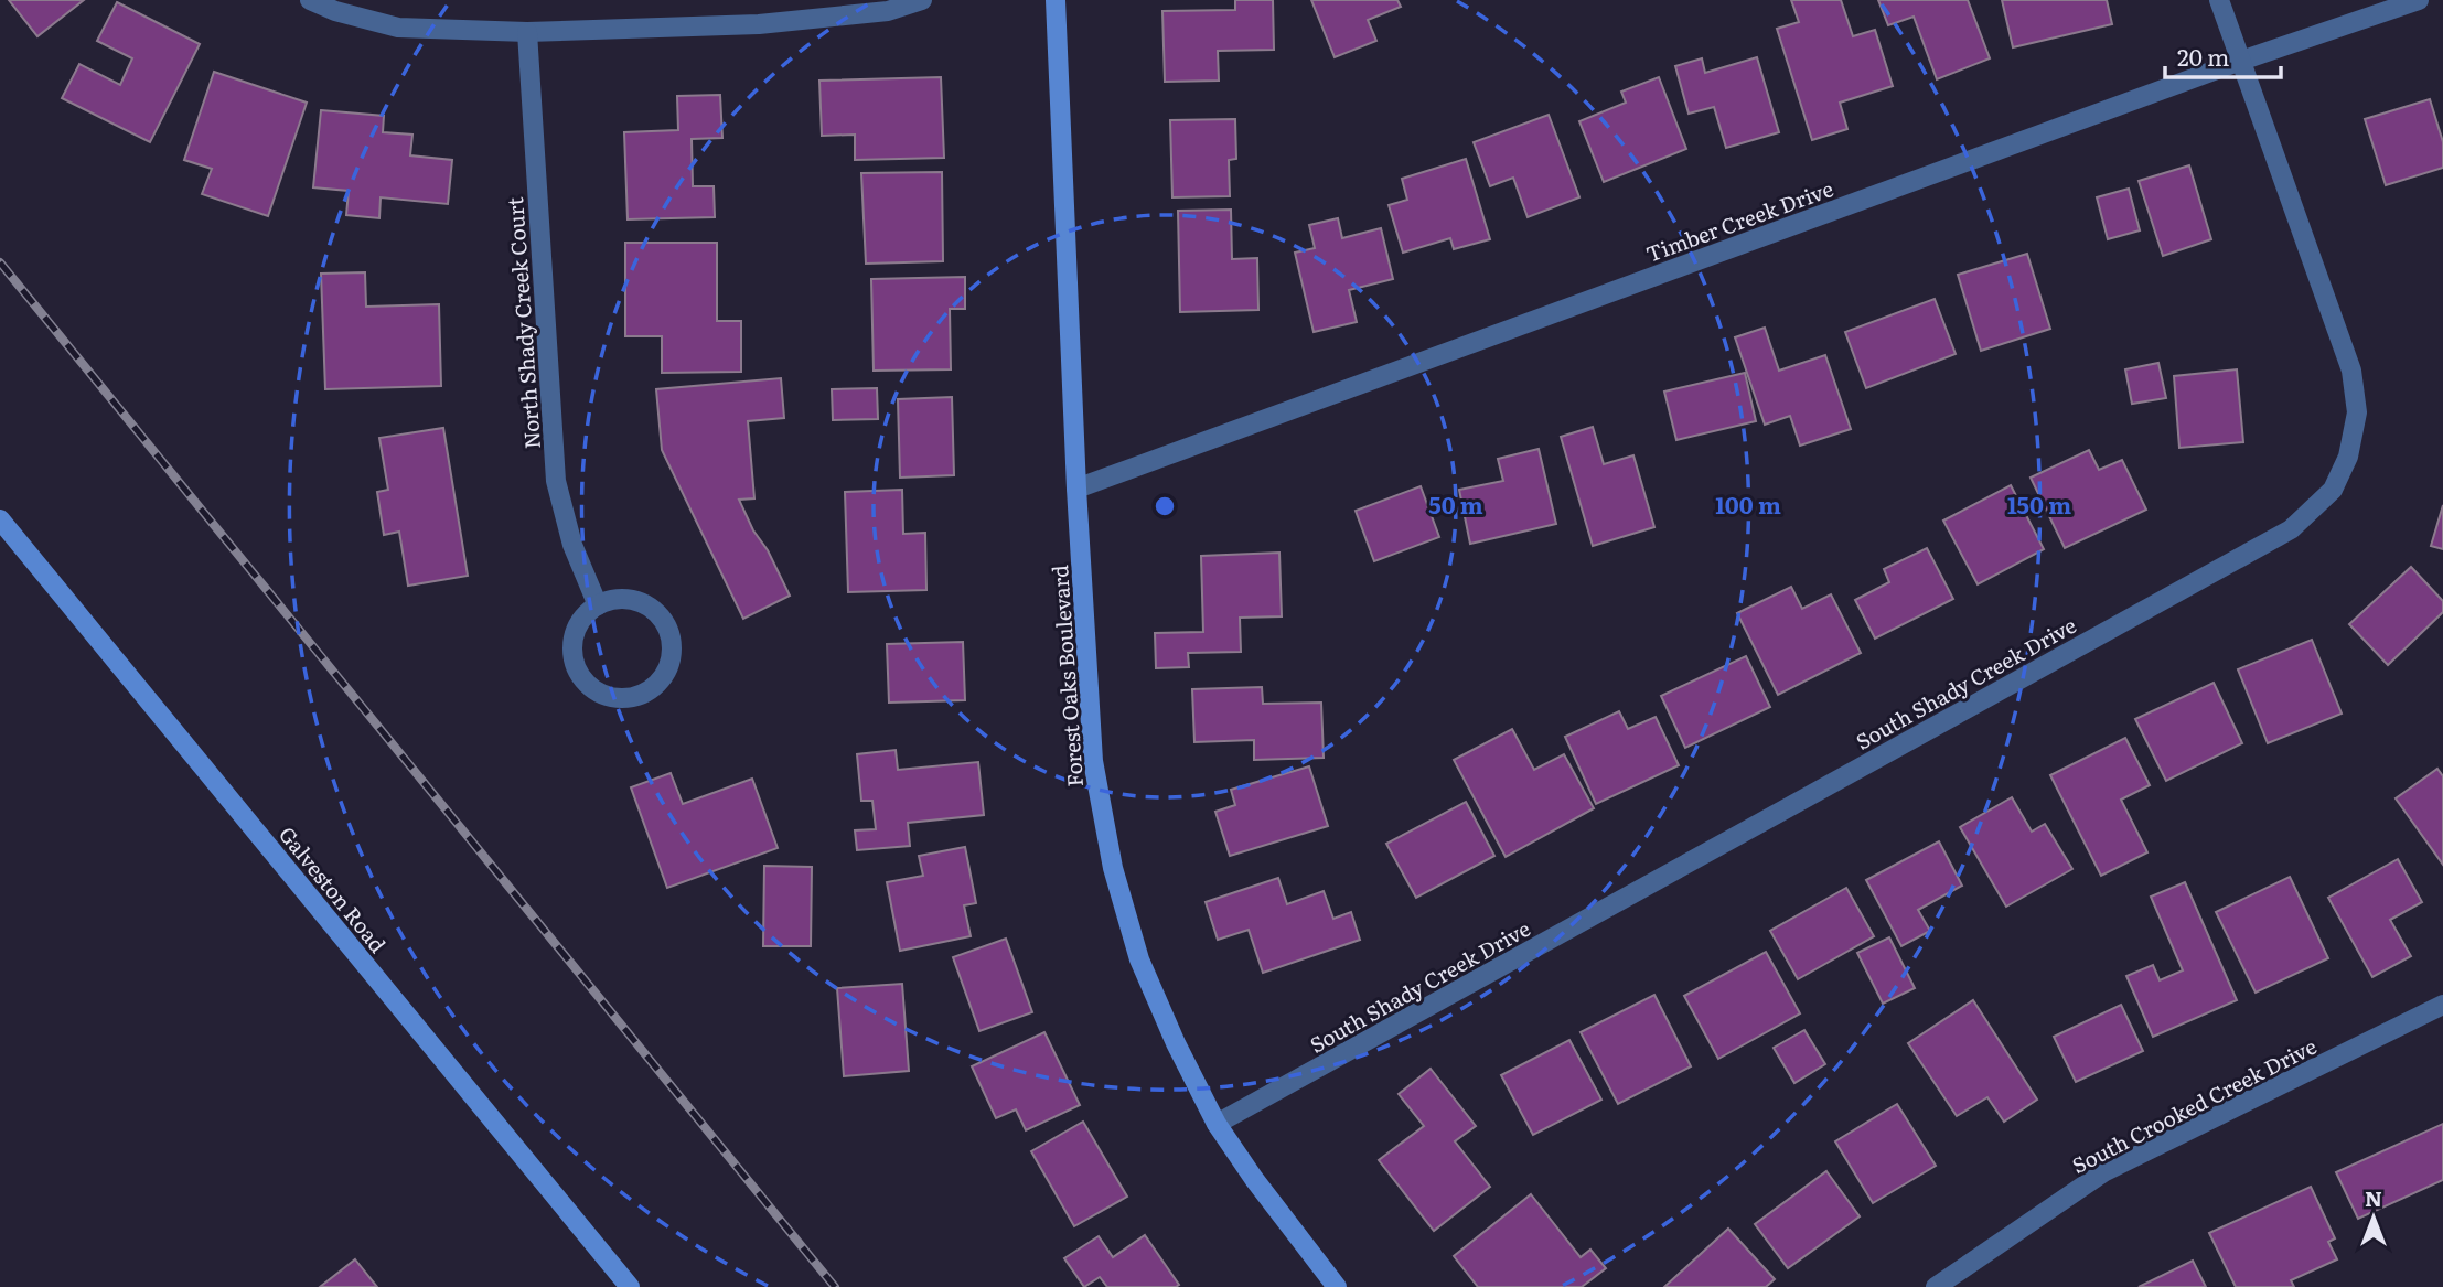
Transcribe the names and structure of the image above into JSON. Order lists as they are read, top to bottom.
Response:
{
  "streets": {
    "street": [
      "Timber Creek Drive",
      "North Shady Creek Court",
      "Forest Oaks Boulevard",
      "South Shady Creek Drive",
      "Galveston Road",
      "South Crooked Creek Drive"
    ]
  },
  "crossings": [
    ["Timber Creek Drive", "Forest Oaks Boulevard"],
    ["Timber Creek Drive", "South Shady Creek Drive"],
    ["Forest Oaks Boulevard", "South Shady Creek Drive"]
  ],
  "scale_bar": "20 m",
  "north": "top",
  "rings": ["50 m", "100 m", "150 m"]
}
